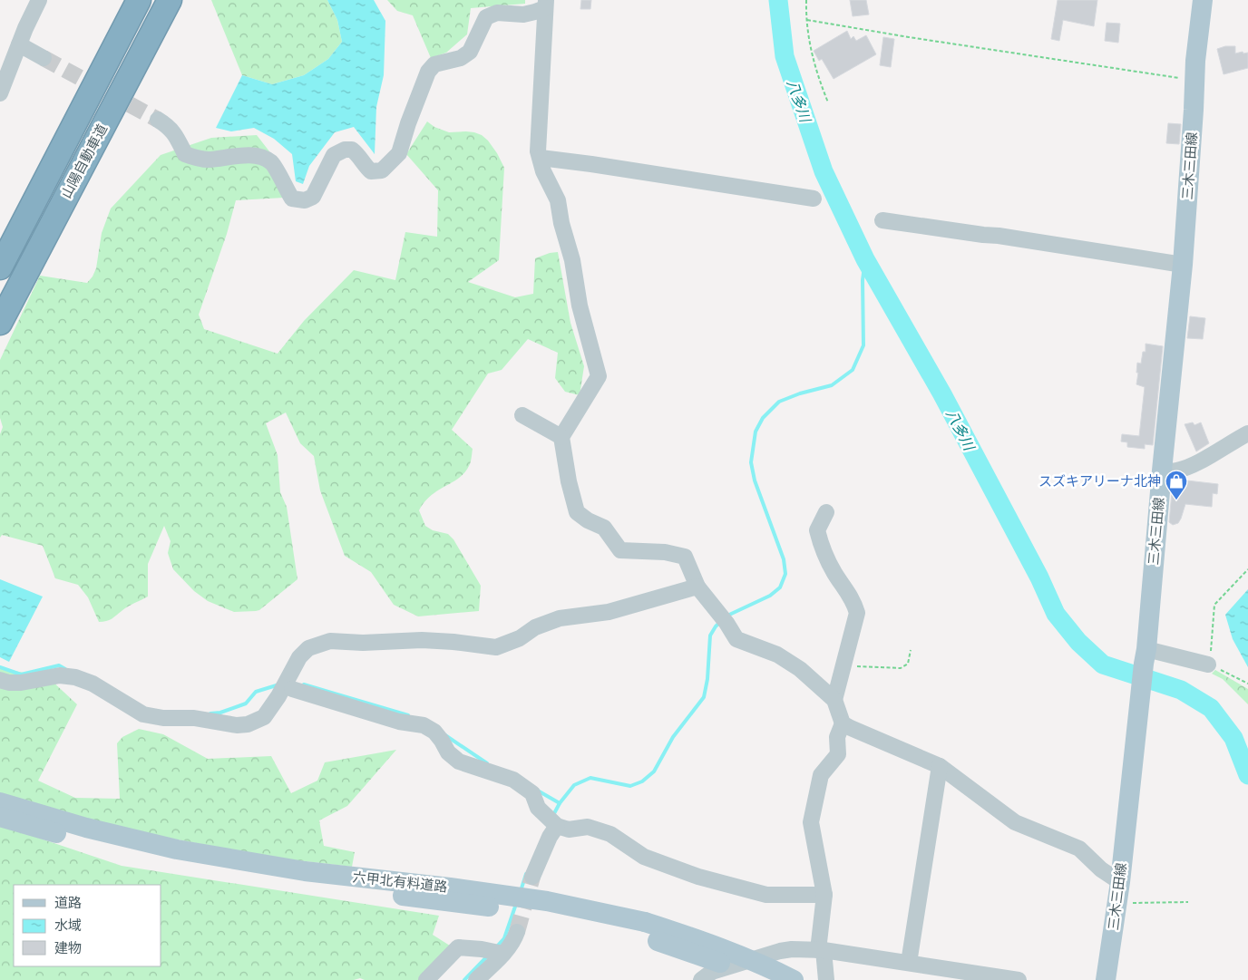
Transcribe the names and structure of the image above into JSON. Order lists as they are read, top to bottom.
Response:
{
  "streets": {
    "highway": ["山陽自動車道"],
    "main road": ["三木三田線", "六甲北有料道路"]
  },
  "water": ["八多川"],
  "places": {
    "shop": ["スズキアリーナ北神"]
  },
  "legend": ["道路", "水域", "建物"]
}
